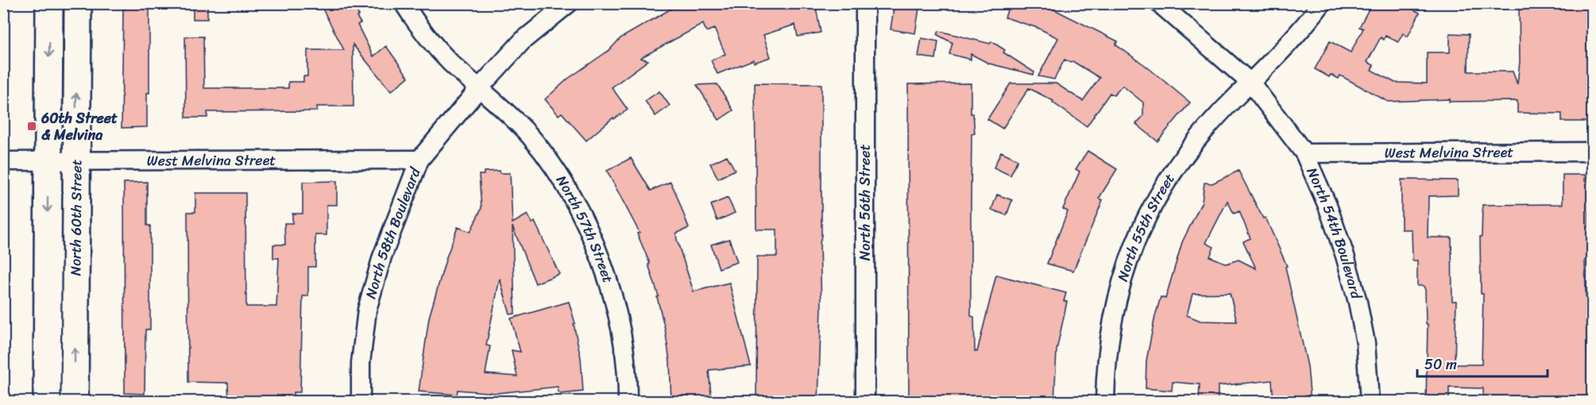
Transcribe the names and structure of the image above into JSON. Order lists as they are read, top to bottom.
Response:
{
  "streets": {
    "main road": ["North 60th Street"],
    "street": [
      "West Melvina Street",
      "North 56th Street",
      "North 55th Street",
      "North 57th Street",
      "North 58th Boulevard",
      "North 54th Boulevard"
    ]
  },
  "crossings": [
    ["West Melvina Street", "North 60th Street"],
    ["West Melvina Street", "North 58th Boulevard"],
    ["West Melvina Street", "North 54th Boulevard"],
    ["North 55th Street", "North 54th Boulevard"],
    ["North 57th Street", "North 58th Boulevard"]
  ],
  "places": {
    "transit": ["60th Street & Melvina"]
  },
  "scale_bar": "50 m"
}
